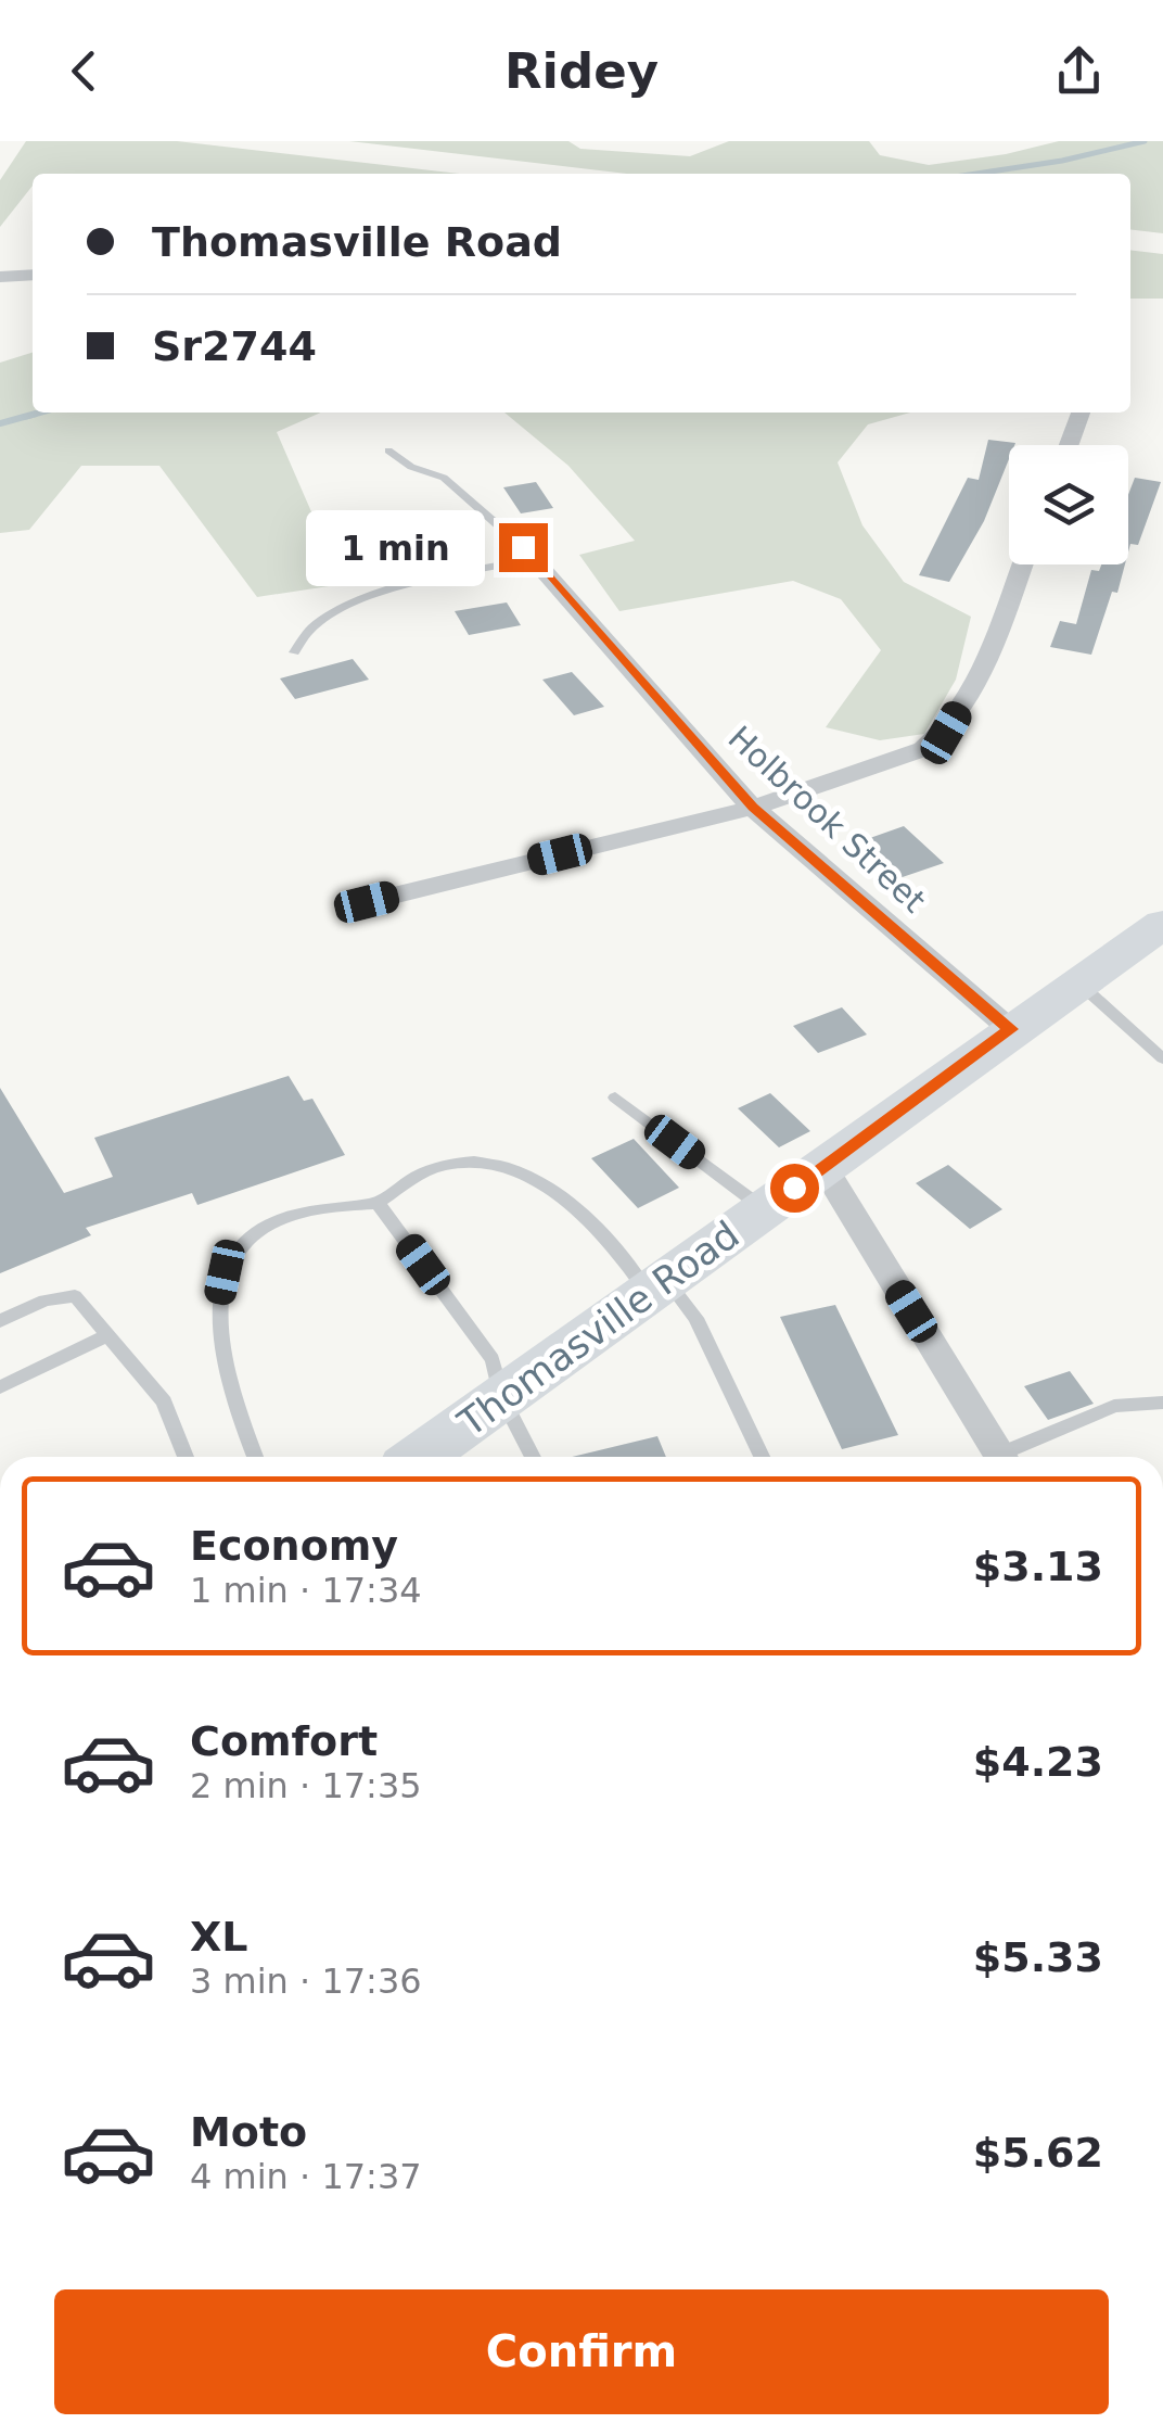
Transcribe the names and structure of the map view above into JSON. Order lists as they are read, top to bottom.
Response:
{
  "streets": {
    "main road": ["Thomasville Road"],
    "street": ["Holbrook Street"]
  },
  "crossings": [
    ["Holbrook Street", "Thomasville Road"]
  ],
  "page": {
    "header": "Ridey",
    "banner": ["Thomasville Road", "Sr2744"],
    "bubble": "1 min",
    "list": [
      {
        "name": "Economy",
        "note": "1 min · 17:34",
        "value": "$3.13"
      },
      {
        "name": "Comfort",
        "note": "2 min · 17:35",
        "value": "$4.23"
      },
      {
        "name": "XL",
        "note": "3 min · 17:36",
        "value": "$5.33"
      },
      {
        "name": "Moto",
        "note": "4 min · 17:37",
        "value": "$5.62"
      }
    ],
    "buttons": "Confirm"
  }
}
